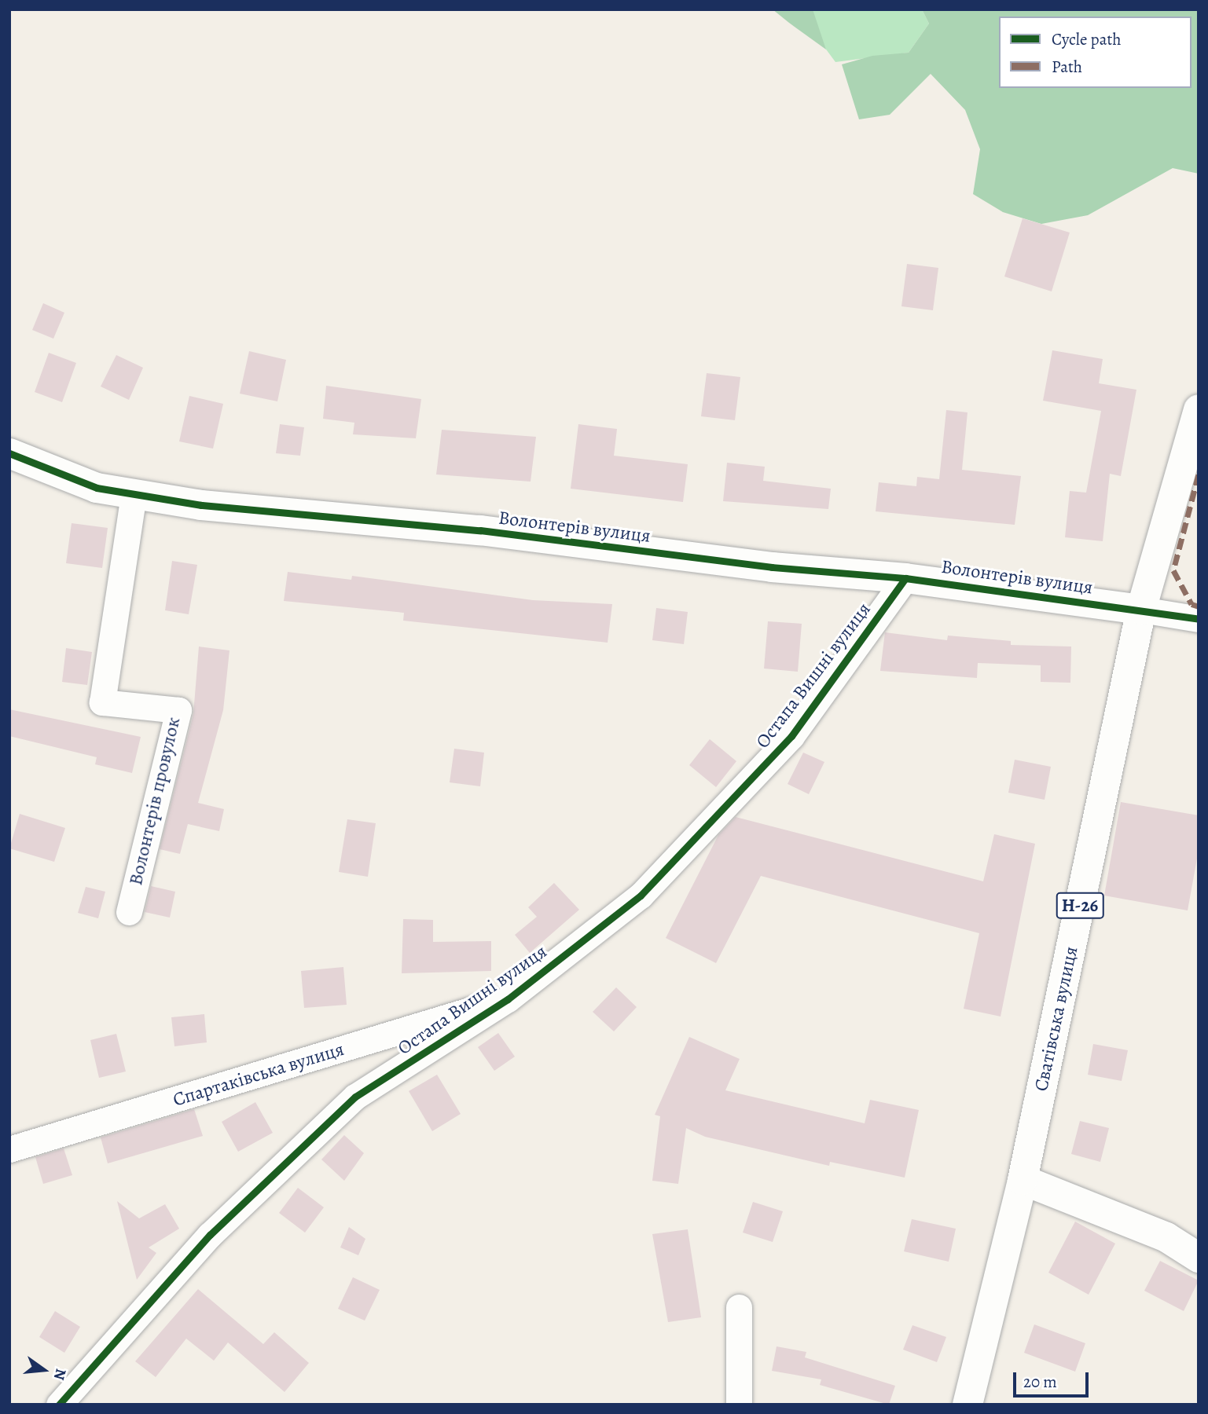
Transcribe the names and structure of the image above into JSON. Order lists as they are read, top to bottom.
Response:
{
  "streets": {
    "street": [
      "Волонтерів вулиця",
      "Остапа Вишні вулиця",
      "Волонтерів провулок",
      "Н-26",
      "Сватівська вулиця",
      "Спартаківська вулиця"
    ]
  },
  "crossings": [
    ["Волонтерів вулиця", "Остапа Вишні вулиця"],
    ["Волонтерів вулиця", "Волонтерів провулок"],
    ["Волонтерів вулиця", "Сватівська вулиця"],
    ["Остапа Вишні вулиця", "Спартаківська вулиця"]
  ],
  "legend": ["Cycle path", "Path"],
  "scale_bar": "20 m",
  "north": "right"
}
